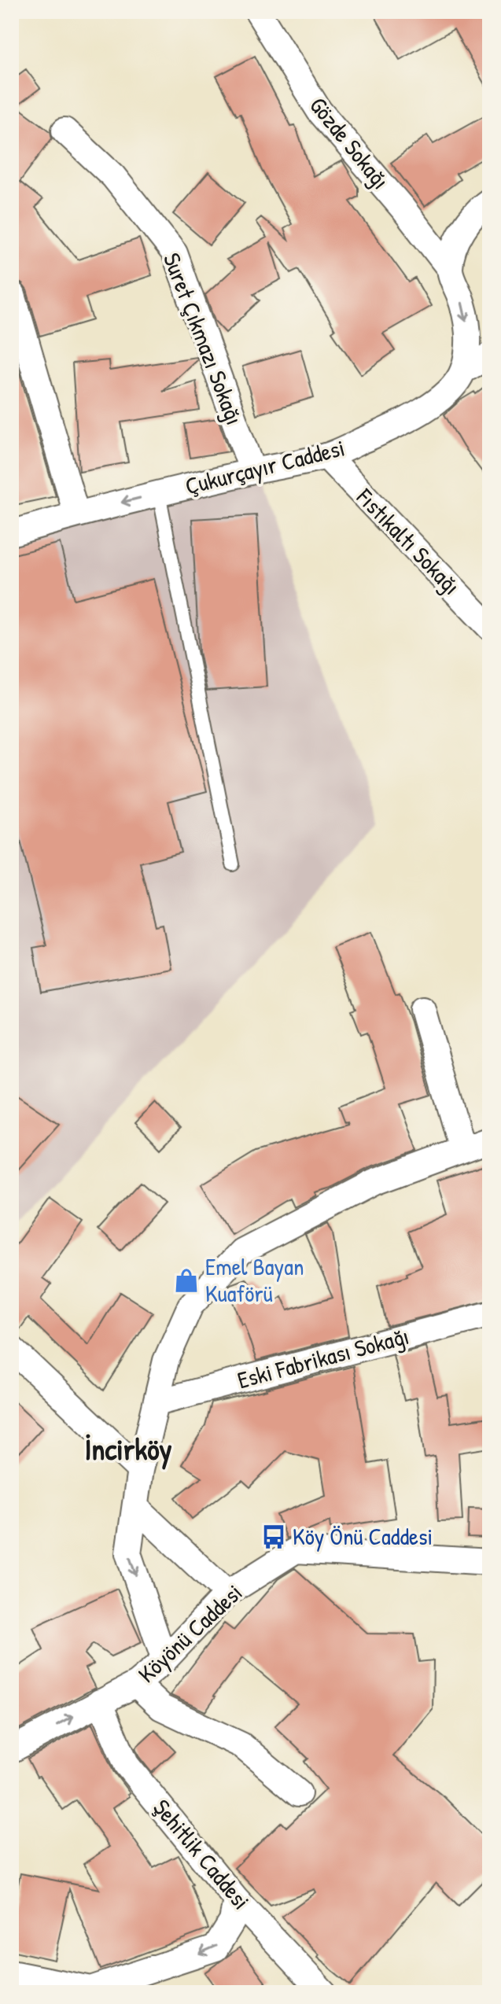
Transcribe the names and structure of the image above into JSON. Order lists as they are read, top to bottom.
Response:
{
  "streets": {
    "street": [
      "Gözde Sokağı",
      "Suret Çıkmazı Sokağı",
      "Çukurçayır Caddesi",
      "Fıstıkaltı Sokağı",
      "Eski Fabrikası Sokağı",
      "Köyönü Caddesi",
      "Şehitlik Caddesi"
    ]
  },
  "crossings": [
    ["Suret Çıkmazı Sokağı", "Çukurçayır Caddesi"],
    ["Çukurçayır Caddesi", "Fıstıkaltı Sokağı"],
    ["Köyönü Caddesi", "Şehitlik Caddesi"]
  ],
  "districts": ["İncirköy"],
  "places": {
    "shop": ["Emel Bayan Kuaförü"],
    "bus stop": ["Köy Önü Caddesi"]
  }
}
